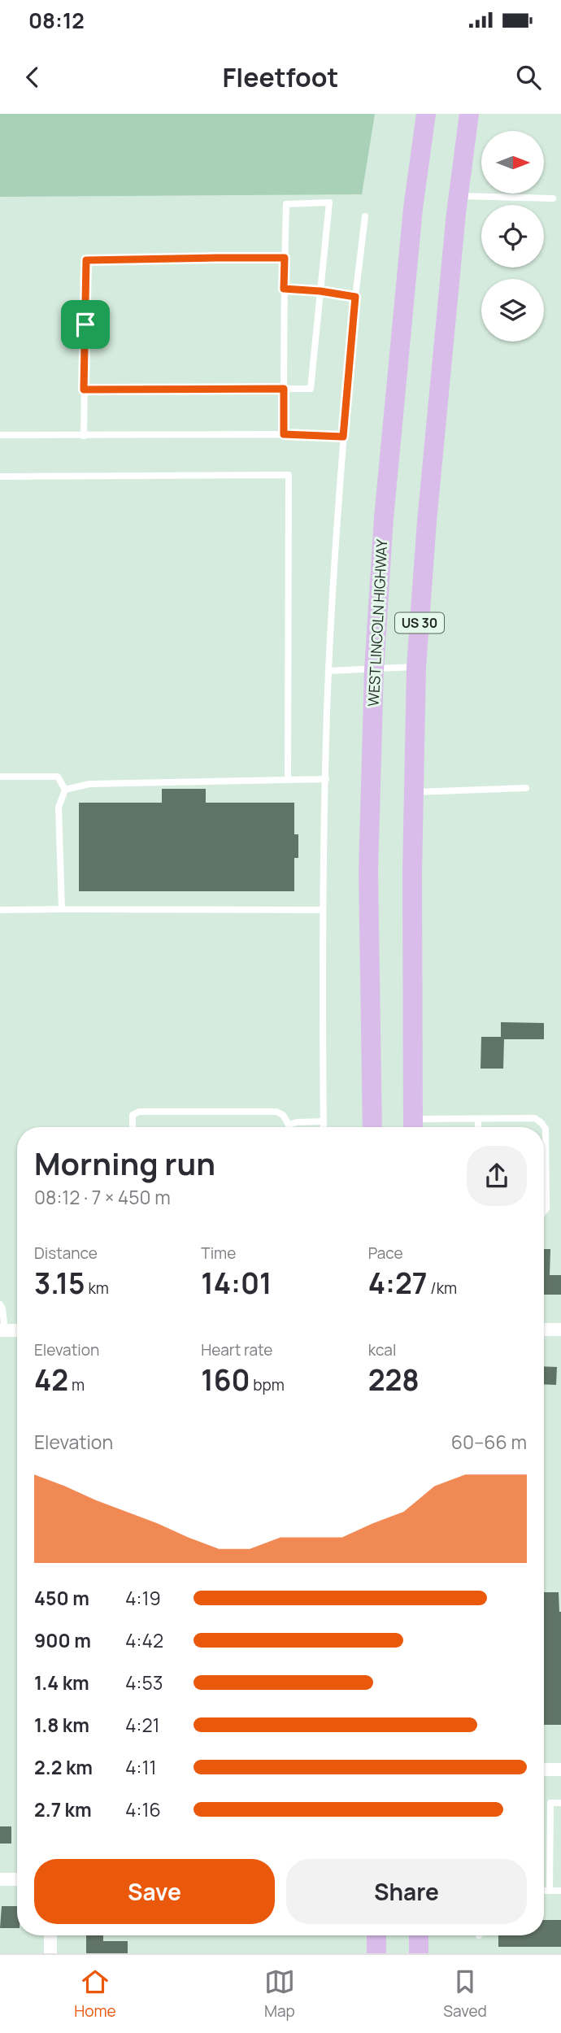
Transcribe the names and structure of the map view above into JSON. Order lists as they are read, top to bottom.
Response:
{
  "streets": {
    "main road": ["WEST LINCOLN HIGHWAY", "US 30"]
  },
  "north": "right",
  "page": {
    "status": "08:12",
    "header": "Fleetfoot",
    "heading": ["Morning run", "08:12 · 7 × 450 m"],
    "stats": [
      ["Distance", "3.15 km"],
      ["Time", "14:01"],
      ["Pace", "4:27 /km"],
      ["Elevation", "42 m"],
      ["Heart rate", "160 bpm"],
      ["kcal", "228"]
    ],
    "chart": ["Elevation", "60–66 m"],
    "list": [
      {
        "name": "450 m",
        "note": "4:19"
      },
      {
        "name": "900 m",
        "note": "4:42"
      },
      {
        "name": "1.4 km",
        "note": "4:53"
      },
      {
        "name": "1.8 km",
        "note": "4:21"
      },
      {
        "name": "2.2 km",
        "note": "4:11"
      },
      {
        "name": "2.7 km",
        "note": "4:16"
      }
    ],
    "buttons": ["Save", "Share"],
    "tabs": ["Home", "Map", "Saved"]
  }
}
